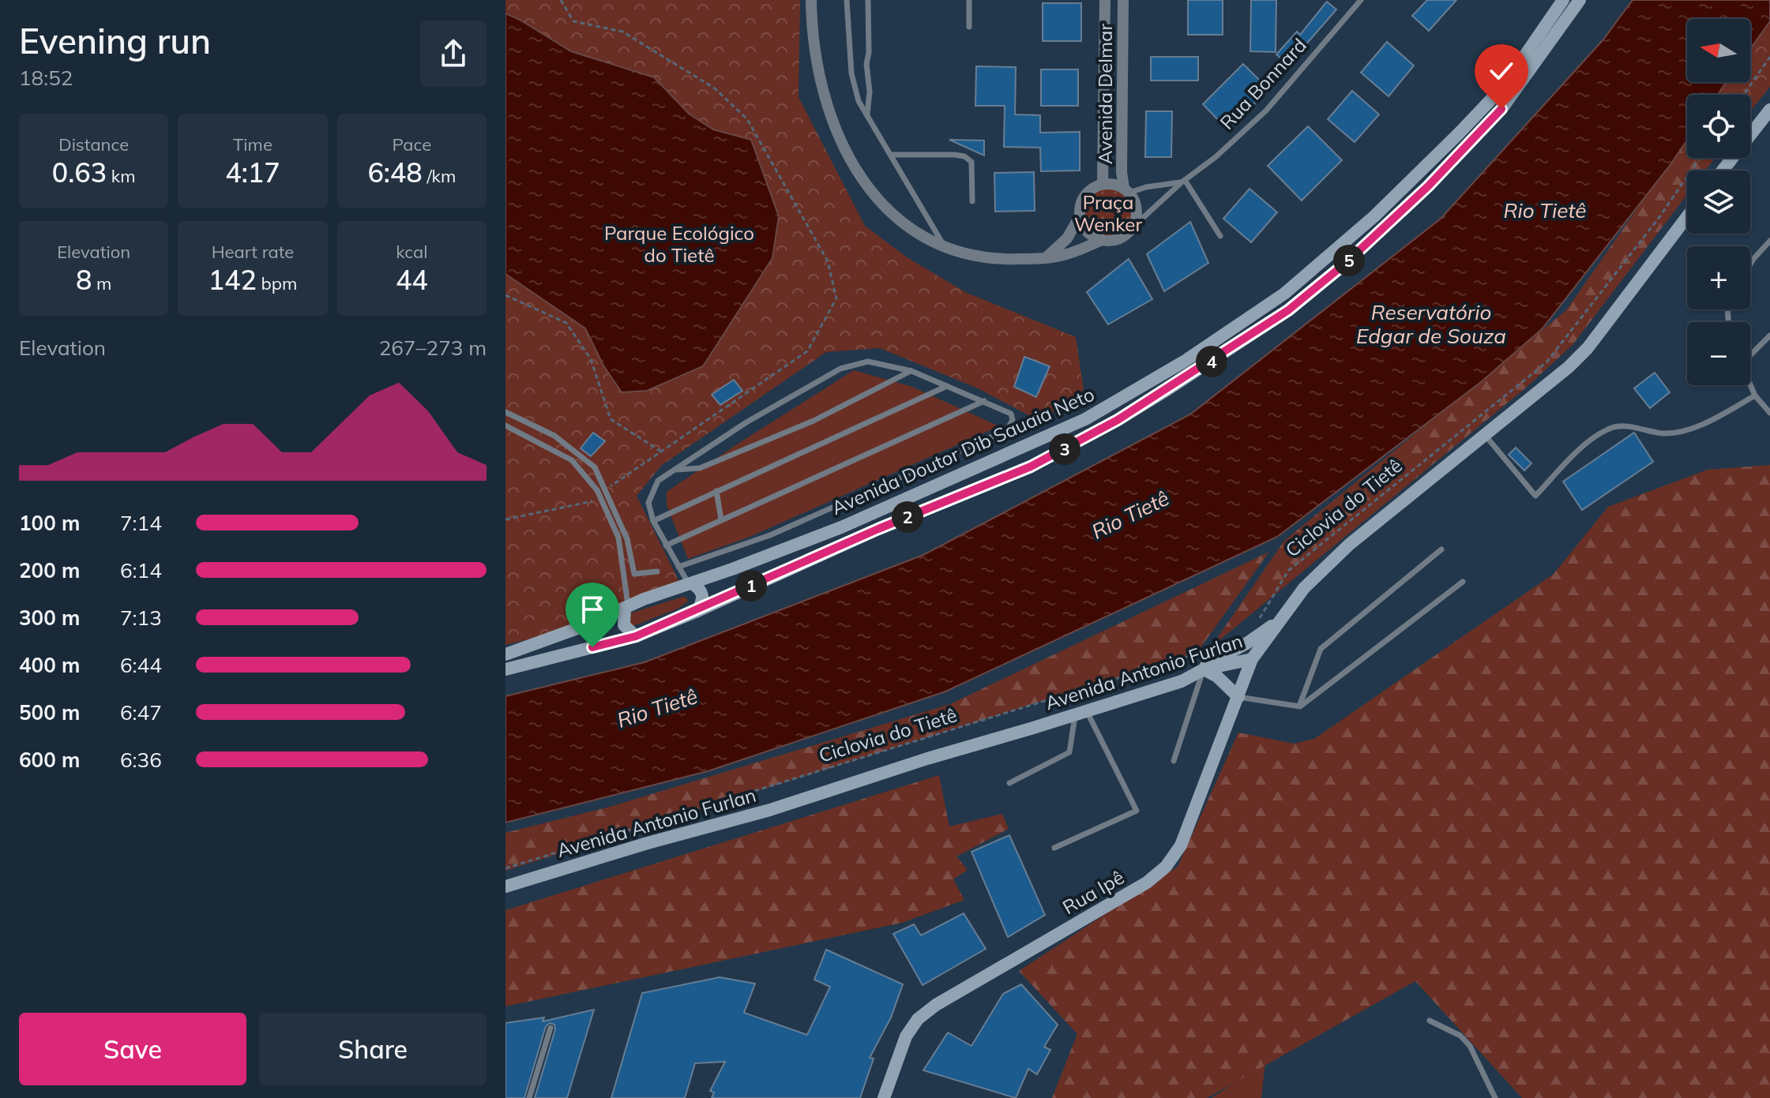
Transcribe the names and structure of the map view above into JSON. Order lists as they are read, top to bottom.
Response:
{
  "streets": {
    "main road": ["Avenida Doutor Dib Sauaia Neto", "Avenida Antonio Furlan", "Rua Ipê"],
    "street": ["Avenida Delmar"],
    "lane": ["Rua Bonnard"],
    "path": ["Ciclovia do Tietê"]
  },
  "crossings": [
    ["Rua Bonnard", "Avenida Delmar"],
    ["Avenida Antonio Furlan", "Rua Ipê"]
  ],
  "water": ["Rio Tietê", "Reservatório Edgar de Souza"],
  "parks": ["Praça Wenker", "Parque Ecológico do Tietê"],
  "north": "left",
  "page": {
    "heading": ["Evening run", "18:52"],
    "map_buttons": ["+", "−"],
    "stats": [
      ["Distance", "0.63 km"],
      ["Time", "4:17"],
      ["Pace", "6:48 /km"],
      ["Elevation", "8 m"],
      ["Heart rate", "142 bpm"],
      ["kcal", "44"]
    ],
    "pins": [
      "5",
      "4",
      "3",
      "2",
      "1"
    ],
    "chart": ["Elevation", "267–273 m"],
    "list": [
      {
        "name": "100 m",
        "note": "7:14"
      },
      {
        "name": "200 m",
        "note": "6:14"
      },
      {
        "name": "300 m",
        "note": "7:13"
      },
      {
        "name": "400 m",
        "note": "6:44"
      },
      {
        "name": "500 m",
        "note": "6:47"
      },
      {
        "name": "600 m",
        "note": "6:36"
      }
    ],
    "buttons": ["Save", "Share"]
  }
}
